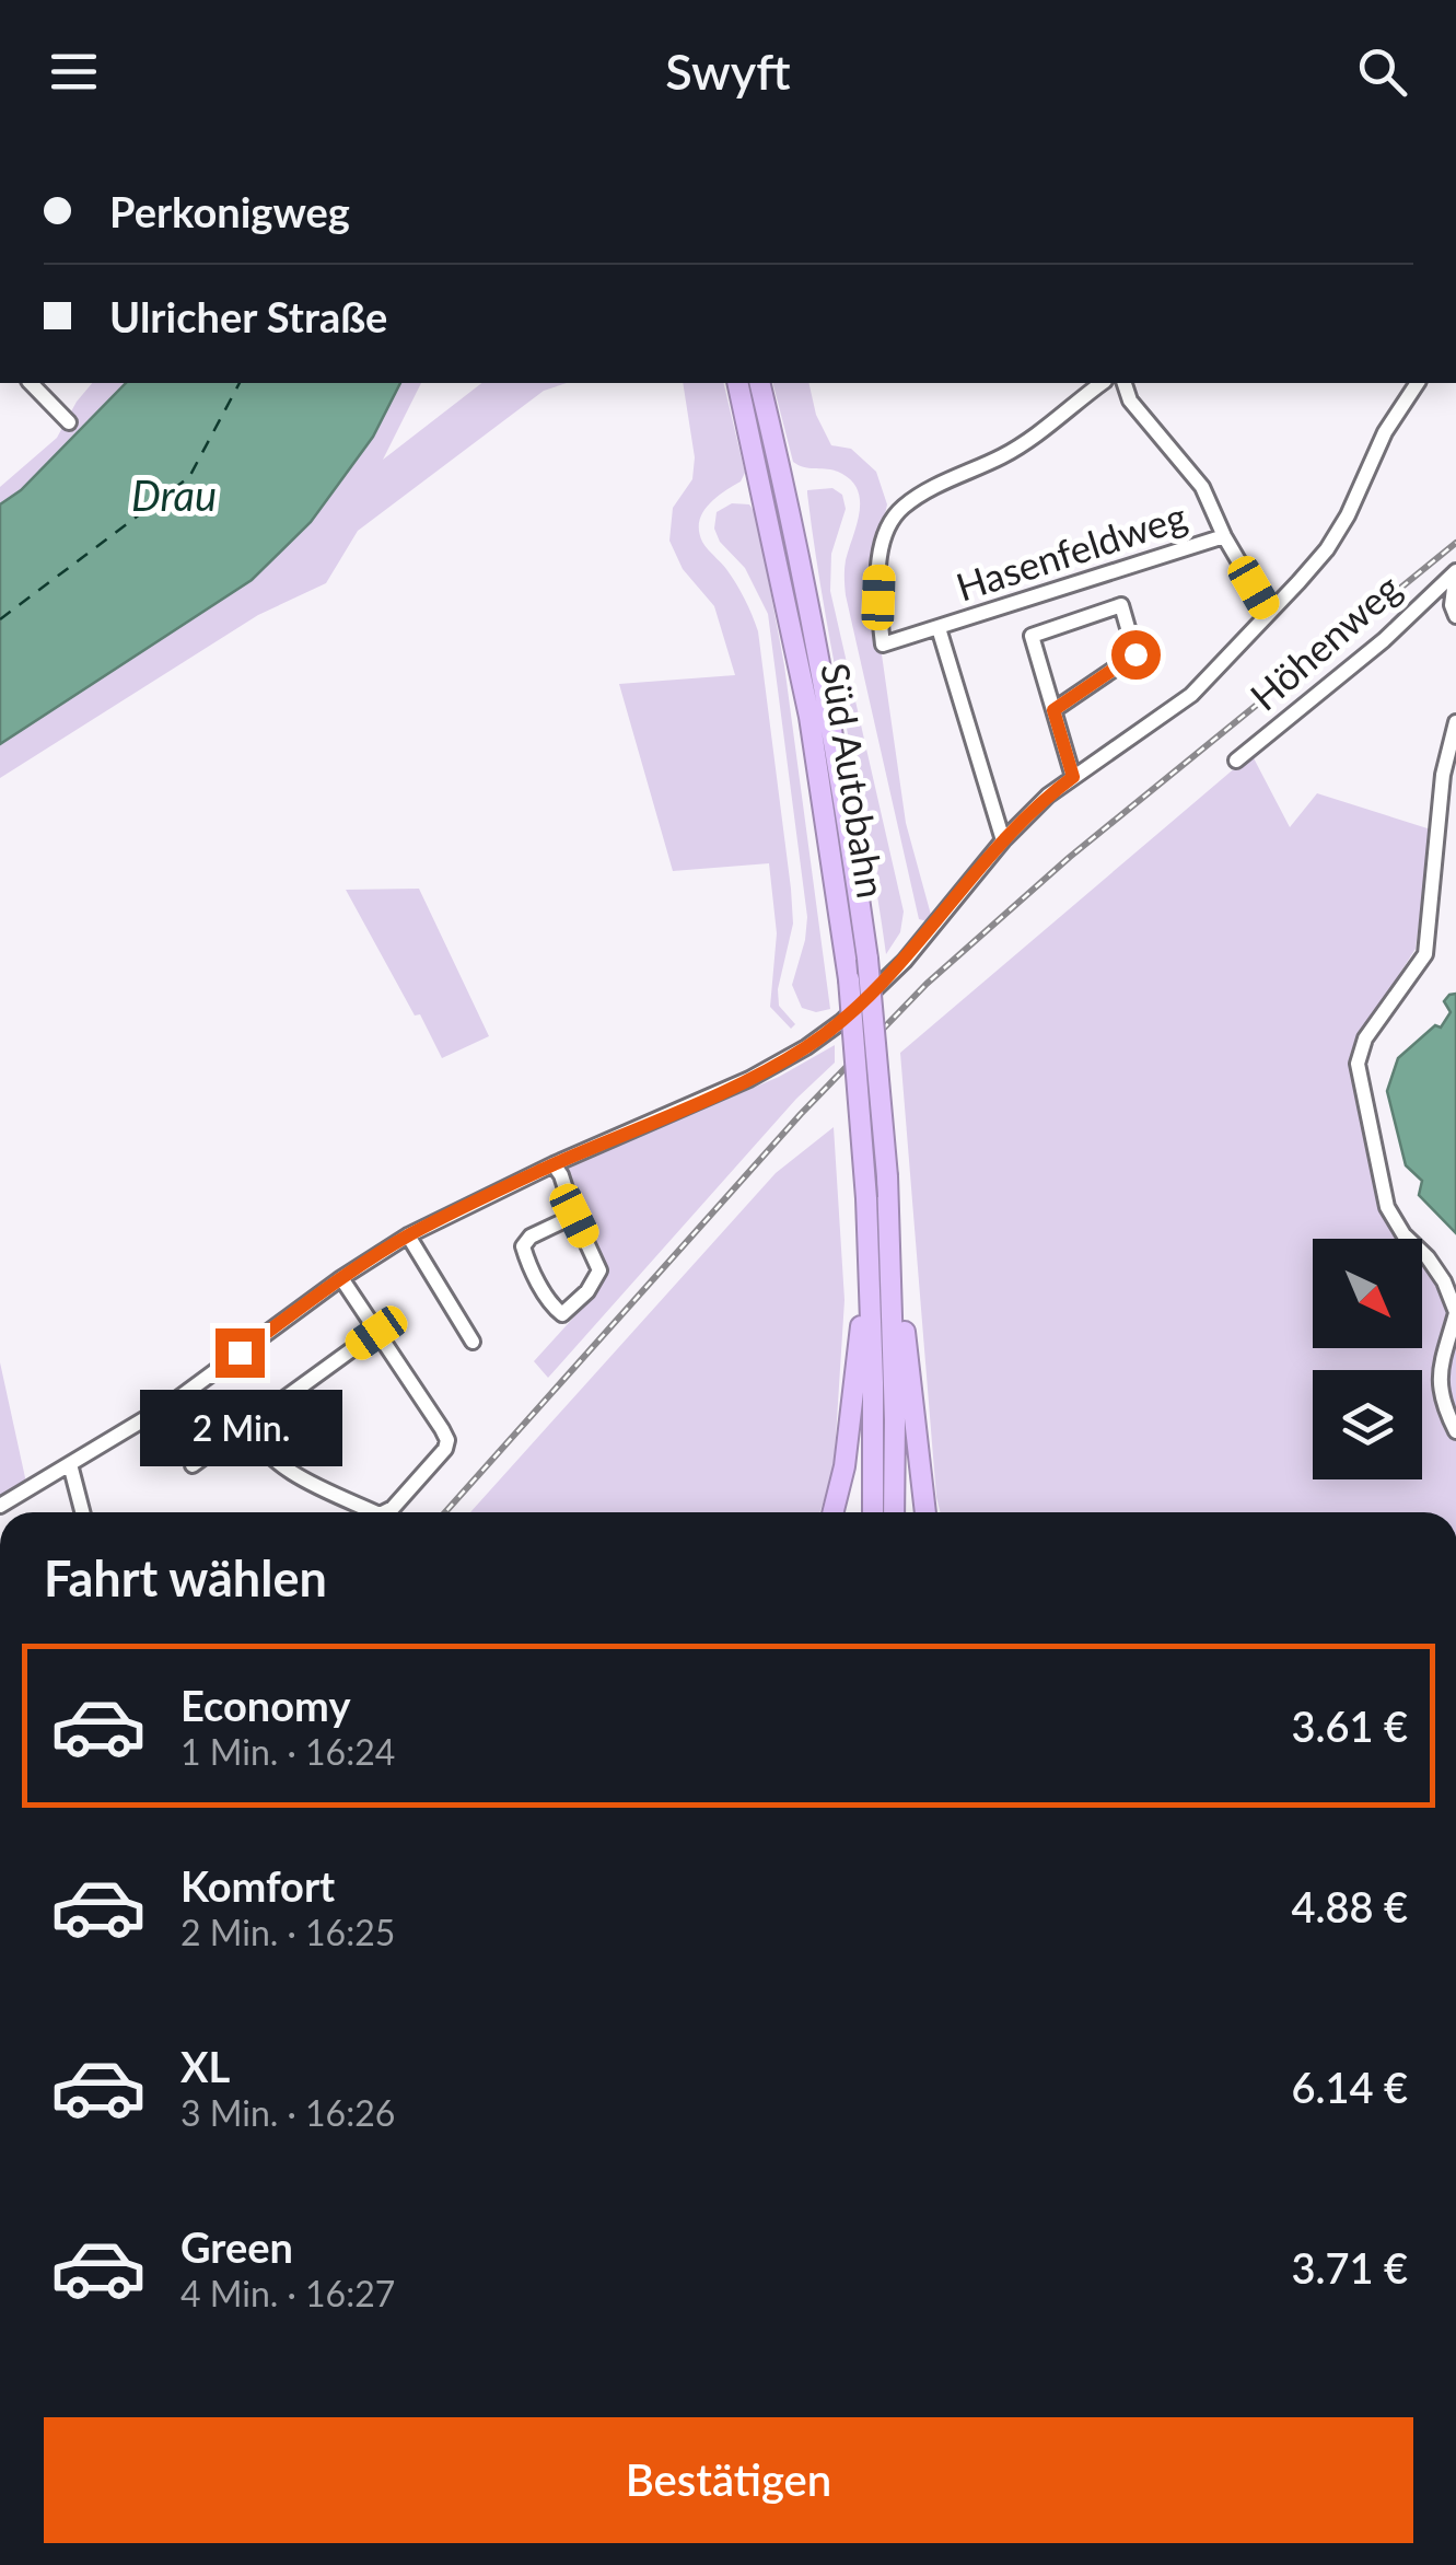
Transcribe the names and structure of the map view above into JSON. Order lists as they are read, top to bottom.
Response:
{
  "streets": {
    "highway": ["Süd Autobahn"],
    "street": ["Hasenfeldweg", "Höhenweg"]
  },
  "water": ["Drau"],
  "north": "bottom right",
  "page": {
    "header": "Swyft",
    "banner": ["Perkonigweg", "Ulricher Straße"],
    "bubble": "2 Min.",
    "heading": "Fahrt wählen",
    "list": [
      {
        "name": "Economy",
        "note": "1 Min. · 16:24",
        "value": "3.61 €"
      },
      {
        "name": "Komfort",
        "note": "2 Min. · 16:25",
        "value": "4.88 €"
      },
      {
        "name": "XL",
        "note": "3 Min. · 16:26",
        "value": "6.14 €"
      },
      {
        "name": "Green",
        "note": "4 Min. · 16:27",
        "value": "3.71 €"
      }
    ],
    "buttons": "Bestätigen"
  }
}
